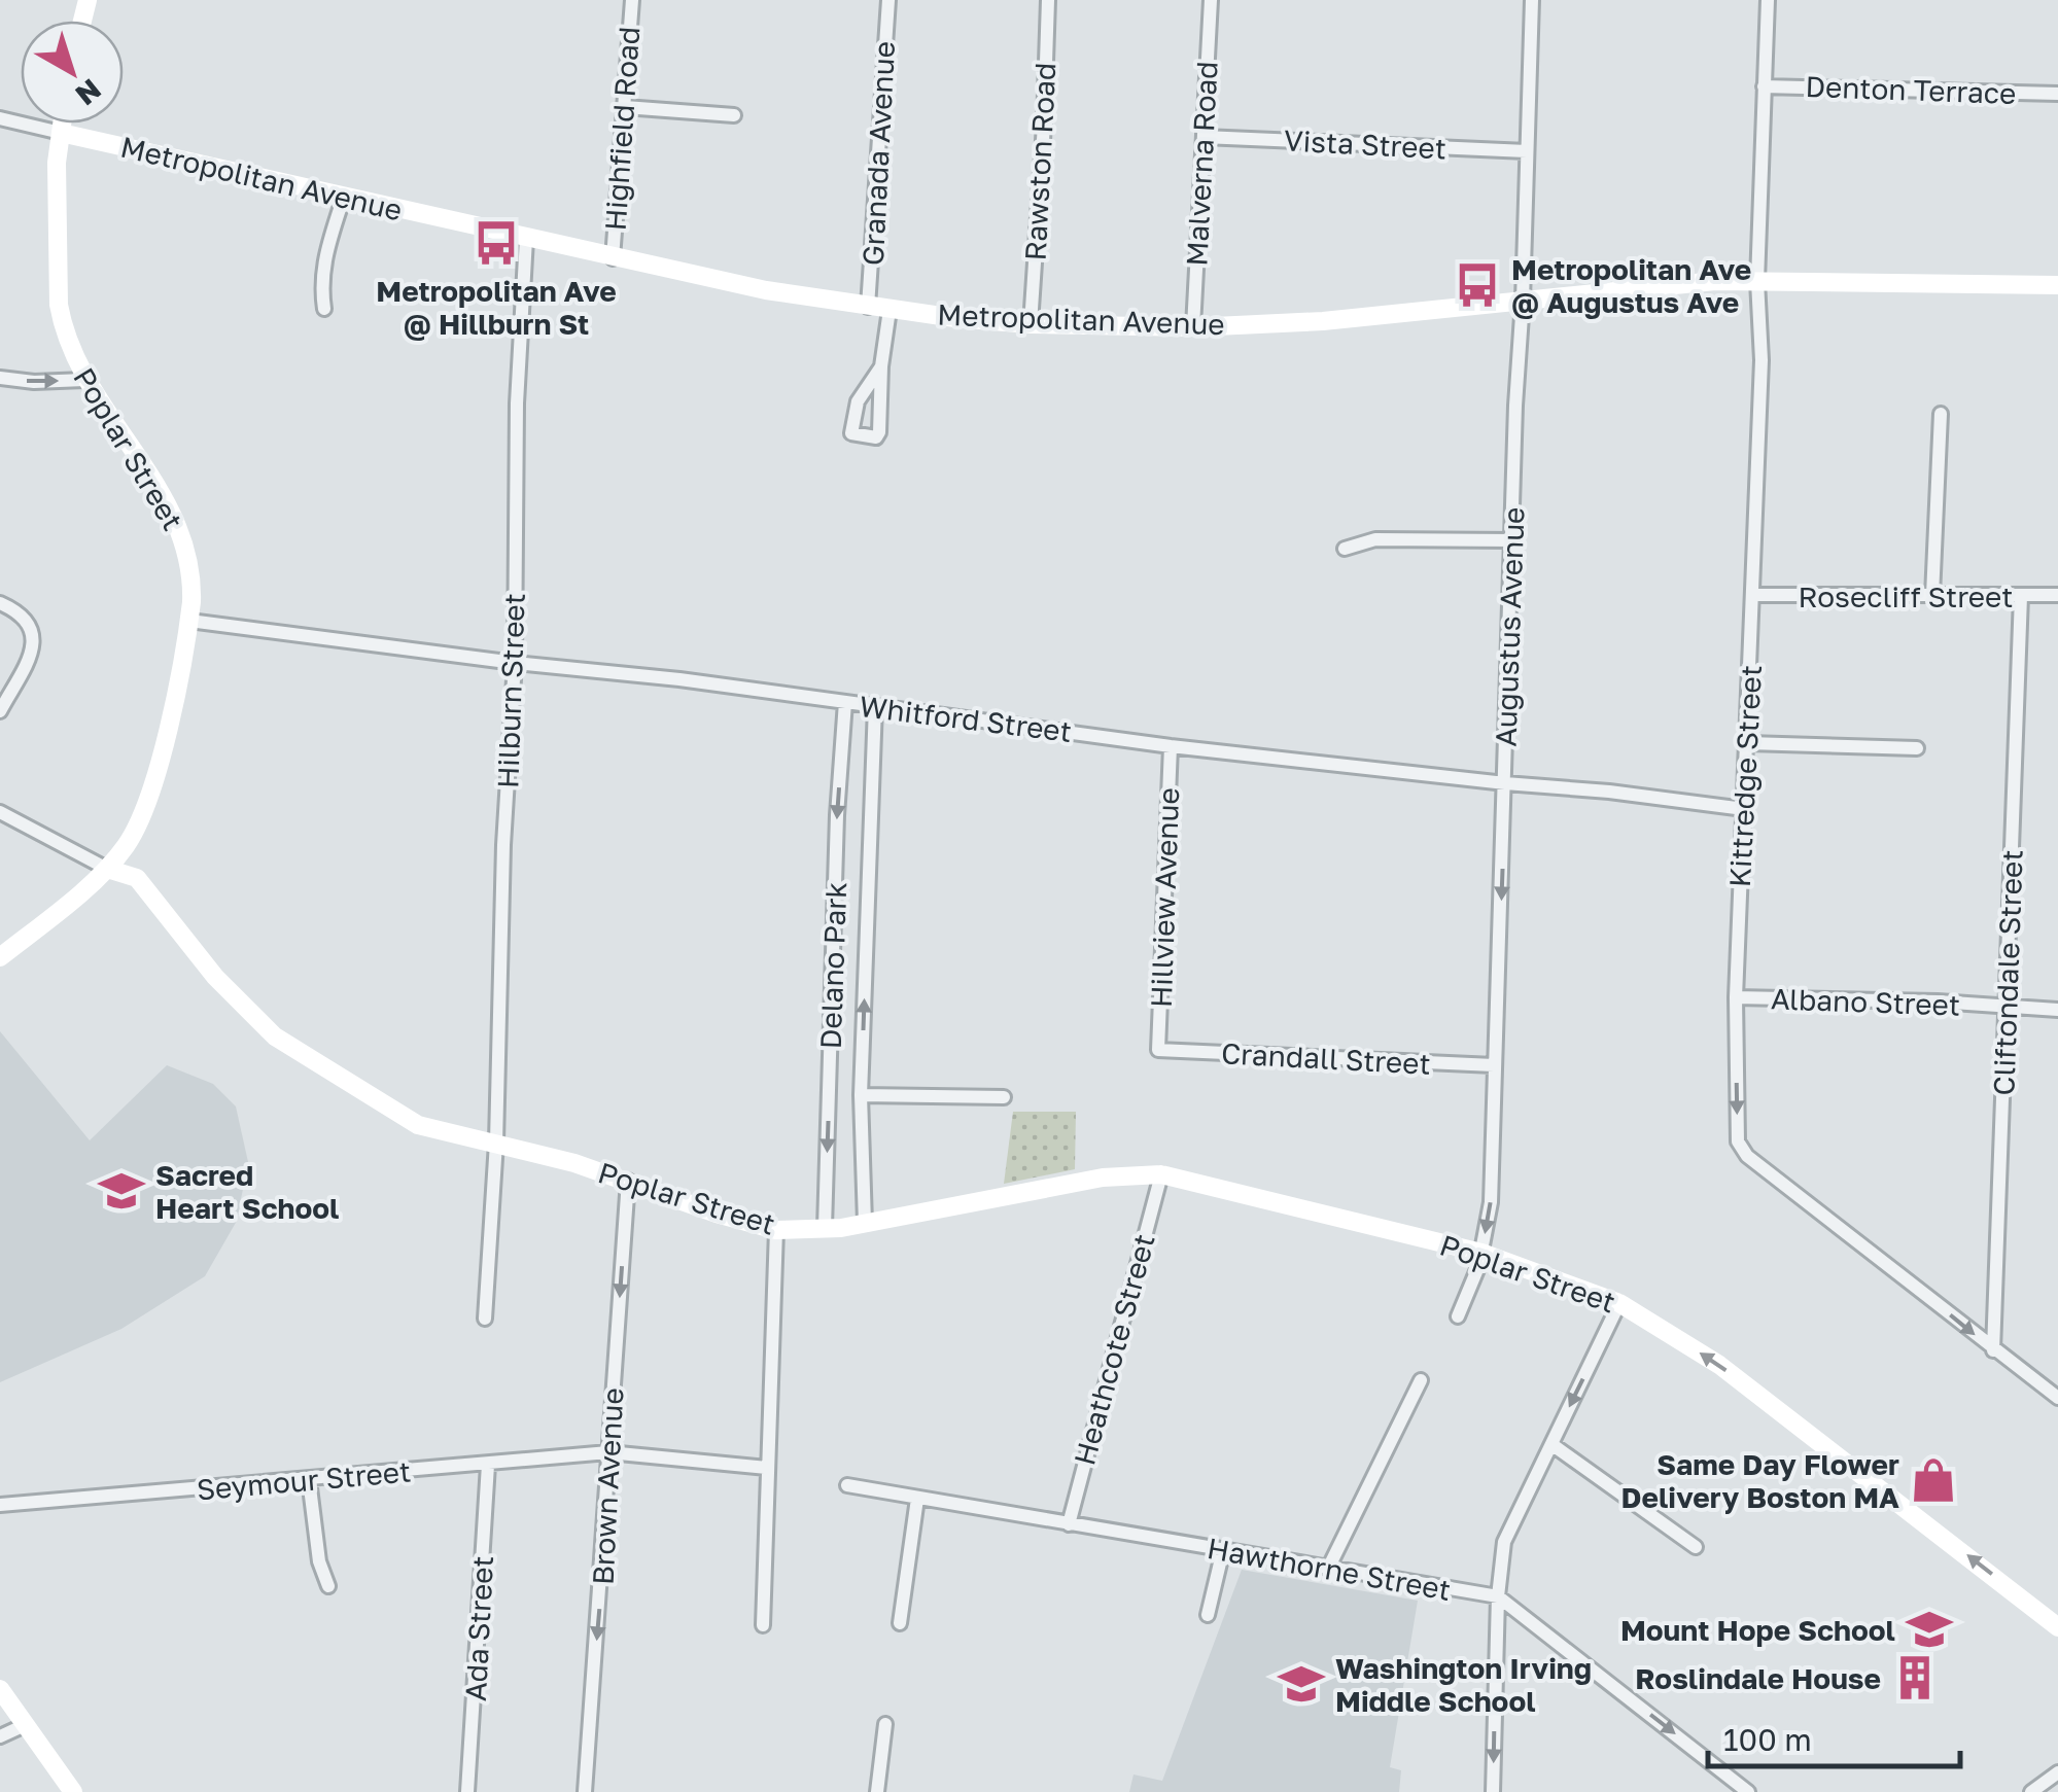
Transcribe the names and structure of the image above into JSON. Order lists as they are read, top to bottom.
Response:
{
  "streets": {
    "street": [
      "Denton Terrace",
      "Highfield Road",
      "Vista Street",
      "Granada Avenue",
      "Rawston Road",
      "Malverna Road",
      "Metropolitan Avenue",
      "Poplar Street",
      "Rosecliff Street",
      "Augustus Avenue",
      "Hilburn Street",
      "Whitford Street",
      "Kittredge Street",
      "Hillview Avenue",
      "Delano Park",
      "Cliftondale Street",
      "Albano Street",
      "Crandall Street",
      "Heathcote Street",
      "Seymour Street",
      "Brown Avenue",
      "Hawthorne Street",
      "Ada Street"
    ]
  },
  "crossings": [
    ["Denton Terrace", "Kittredge Street"],
    ["Highfield Road", "Metropolitan Avenue"],
    ["Vista Street", "Malverna Road"],
    ["Vista Street", "Augustus Avenue"],
    ["Granada Avenue", "Metropolitan Avenue"],
    ["Rawston Road", "Metropolitan Avenue"],
    ["Malverna Road", "Metropolitan Avenue"],
    ["Metropolitan Avenue", "Poplar Street"],
    ["Metropolitan Avenue", "Augustus Avenue"],
    ["Metropolitan Avenue", "Hilburn Street"],
    ["Metropolitan Avenue", "Kittredge Street"],
    ["Poplar Street", "Augustus Avenue"],
    ["Poplar Street", "Hilburn Street"],
    ["Poplar Street", "Whitford Street"],
    ["Poplar Street", "Delano Park"],
    ["Poplar Street", "Heathcote Street"],
    ["Poplar Street", "Brown Avenue"],
    ["Rosecliff Street", "Kittredge Street"],
    ["Rosecliff Street", "Cliftondale Street"],
    ["Augustus Avenue", "Whitford Street"],
    ["Augustus Avenue", "Crandall Street"],
    ["Hilburn Street", "Whitford Street"],
    ["Whitford Street", "Kittredge Street"],
    ["Whitford Street", "Hillview Avenue"],
    ["Whitford Street", "Delano Park"],
    ["Kittredge Street", "Cliftondale Street"],
    ["Kittredge Street", "Albano Street"],
    ["Hillview Avenue", "Crandall Street"],
    ["Cliftondale Street", "Albano Street"],
    ["Heathcote Street", "Hawthorne Street"],
    ["Seymour Street", "Brown Avenue"],
    ["Seymour Street", "Ada Street"]
  ],
  "one_way": ["Augustus Avenue", "Brown Avenue"],
  "places": {
    "bus stop": ["Metropolitan Ave @ Hillburn St", "Metropolitan Ave @ Augustus Ave"],
    "school or university": ["Sacred Heart School", "Mount Hope School", "Washington Irving Middle School"],
    "shop": ["Same Day Flower Delivery Boston MA"],
    "building": ["Roslindale House"]
  },
  "scale_bar": "100 m",
  "north": "bottom right"
}
